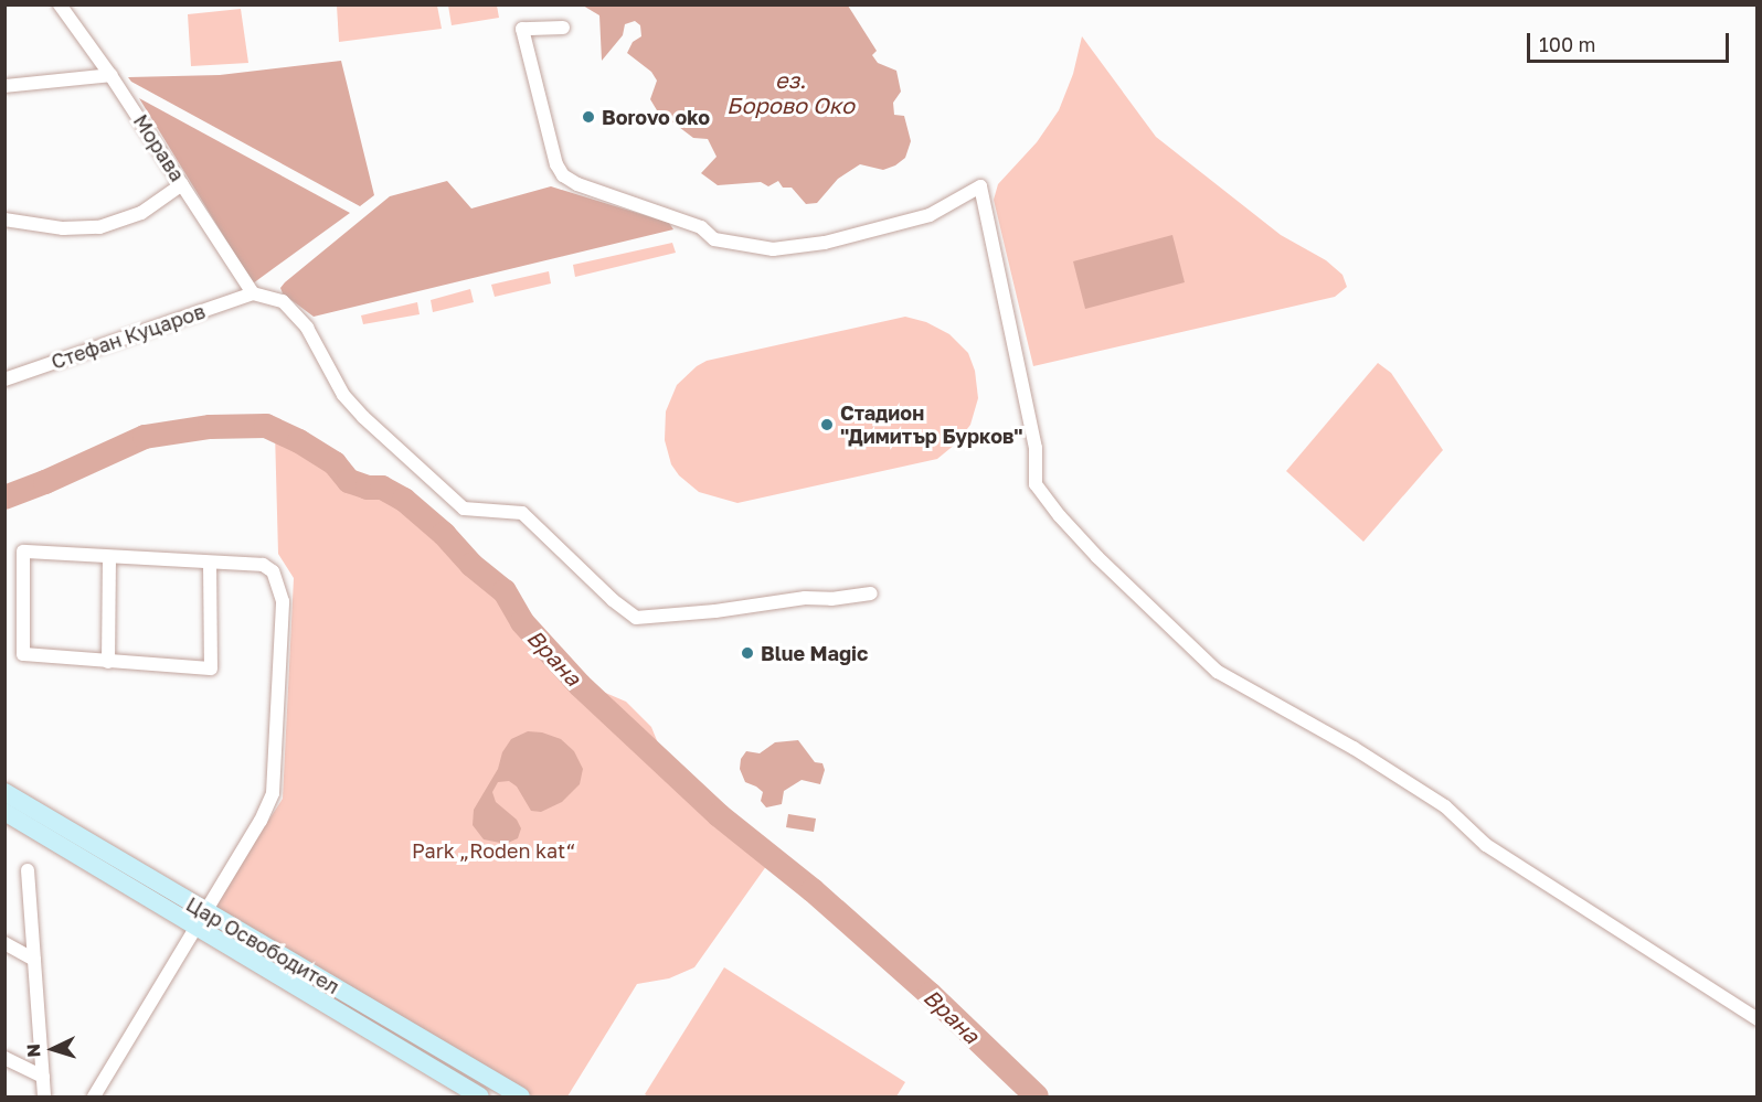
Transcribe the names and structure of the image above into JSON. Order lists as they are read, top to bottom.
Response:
{
  "streets": {
    "street": ["Морава", "Стефан Куцаров", "Цар Освободител"]
  },
  "crossings": [
    ["Морава", "Стефан Куцаров"]
  ],
  "water": ["ез. Борово Око", "Врана"],
  "parks": ["Park „Roden kat“"],
  "places": ["Borovo oko", "Стадион \"Димитър Бурков\"", "Blue Magic"],
  "scale_bar": "100 m",
  "north": "left"
}
